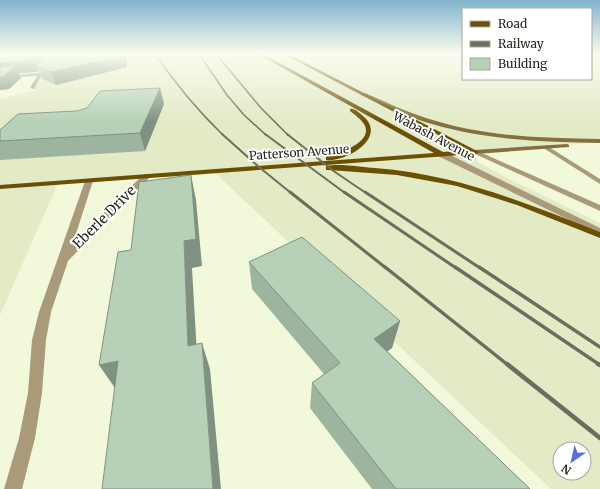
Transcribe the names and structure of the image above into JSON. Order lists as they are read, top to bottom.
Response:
{
  "streets": {
    "main road": ["Wabash Avenue", "Patterson Avenue"],
    "street": ["Eberle Drive"]
  },
  "crossings": [
    ["Wabash Avenue", "Patterson Avenue"],
    ["Patterson Avenue", "Eberle Drive"]
  ],
  "legend": ["Road", "Railway", "Building"],
  "north": "bottom left"
}
